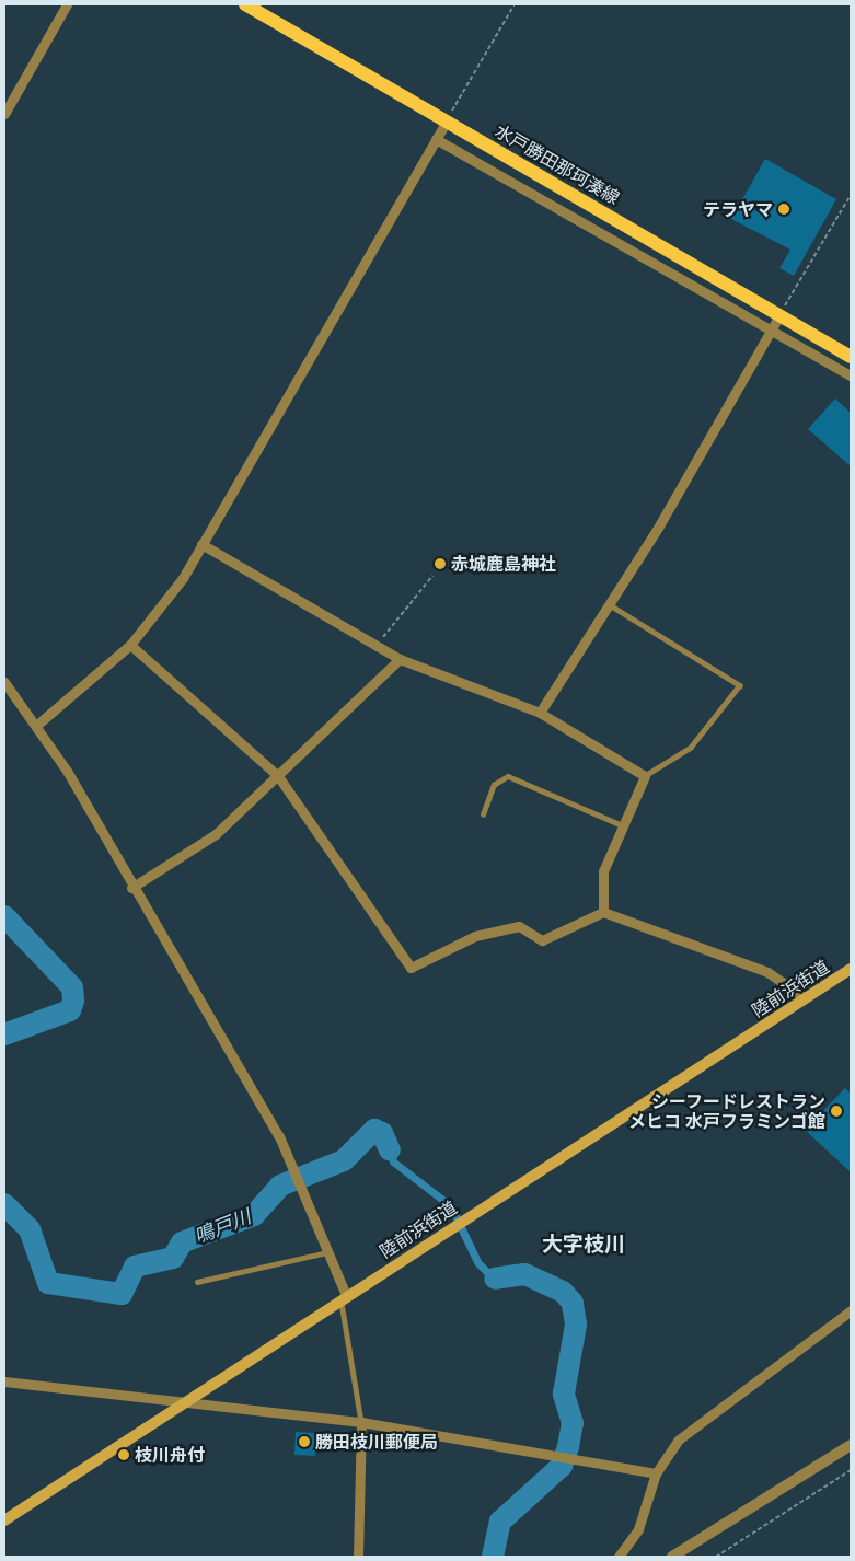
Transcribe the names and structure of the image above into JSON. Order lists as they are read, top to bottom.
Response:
{
  "streets": {
    "main road": ["水戸勝田那珂湊線", "陸前浜街道"]
  },
  "districts": ["大字枝川"],
  "water": ["鳴戸川"],
  "places": [
    "テラヤマ",
    "赤城鹿島神社",
    "シーフードレストラン メヒコ 水戸フラミンゴ館",
    "勝田枝川郵便局",
    "枝川舟付"
  ]
}
